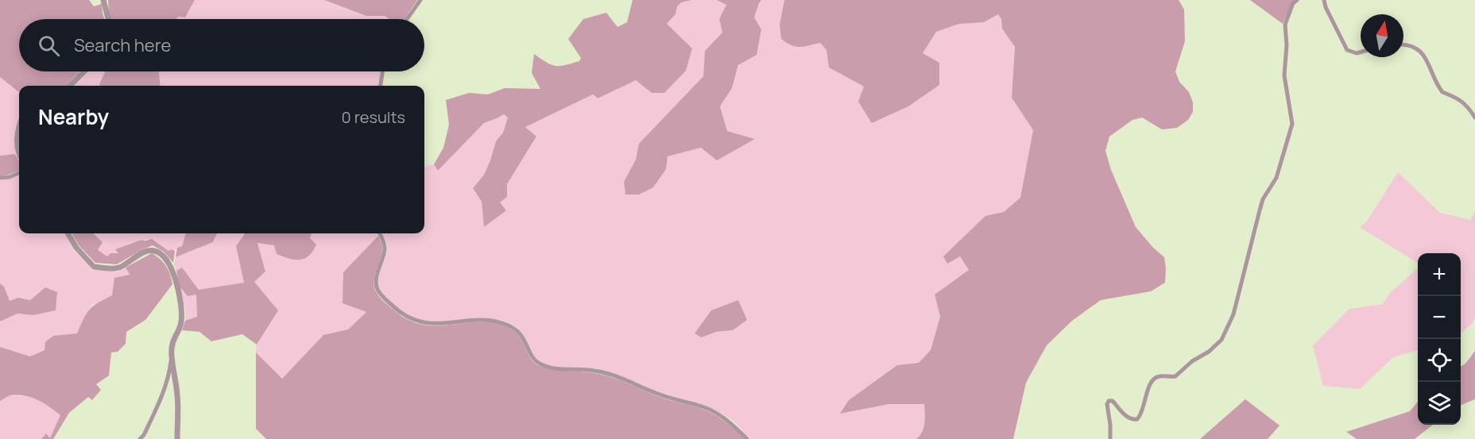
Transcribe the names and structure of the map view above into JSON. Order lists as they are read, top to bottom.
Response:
{
  "north": "top",
  "page": {
    "search": "Search here",
    "heading": ["Nearby", "0 results"],
    "map_buttons": ["+", "−"]
  }
}
